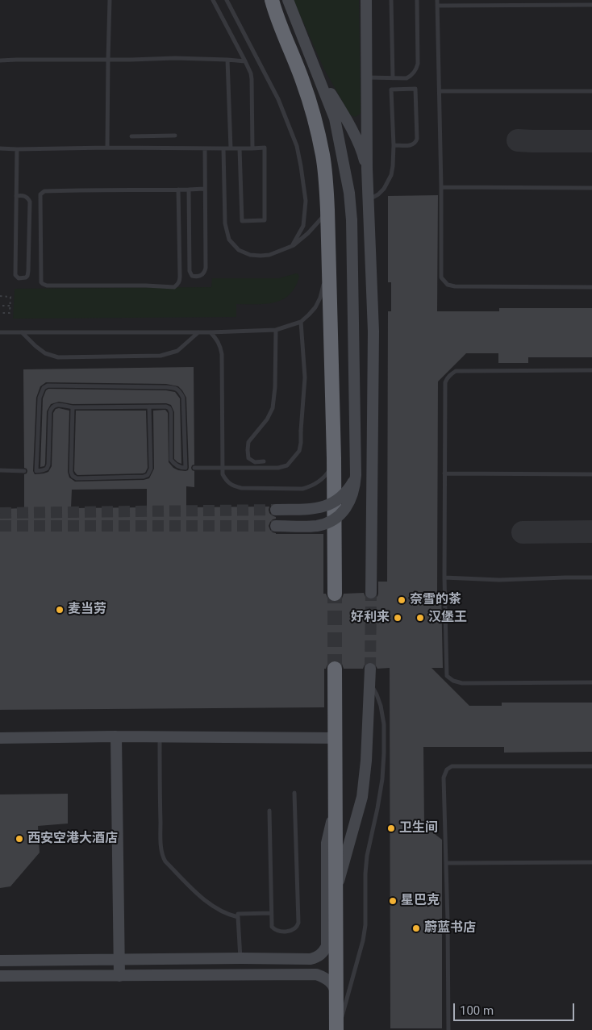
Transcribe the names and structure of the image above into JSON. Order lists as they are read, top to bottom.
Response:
{
  "places": [
    "奈雪的茶",
    "麦当劳",
    "好利来",
    "汉堡王",
    "卫生间",
    "西安空港大酒店",
    "星巴克",
    "蔚蓝书店"
  ],
  "scale_bar": "100 m"
}
